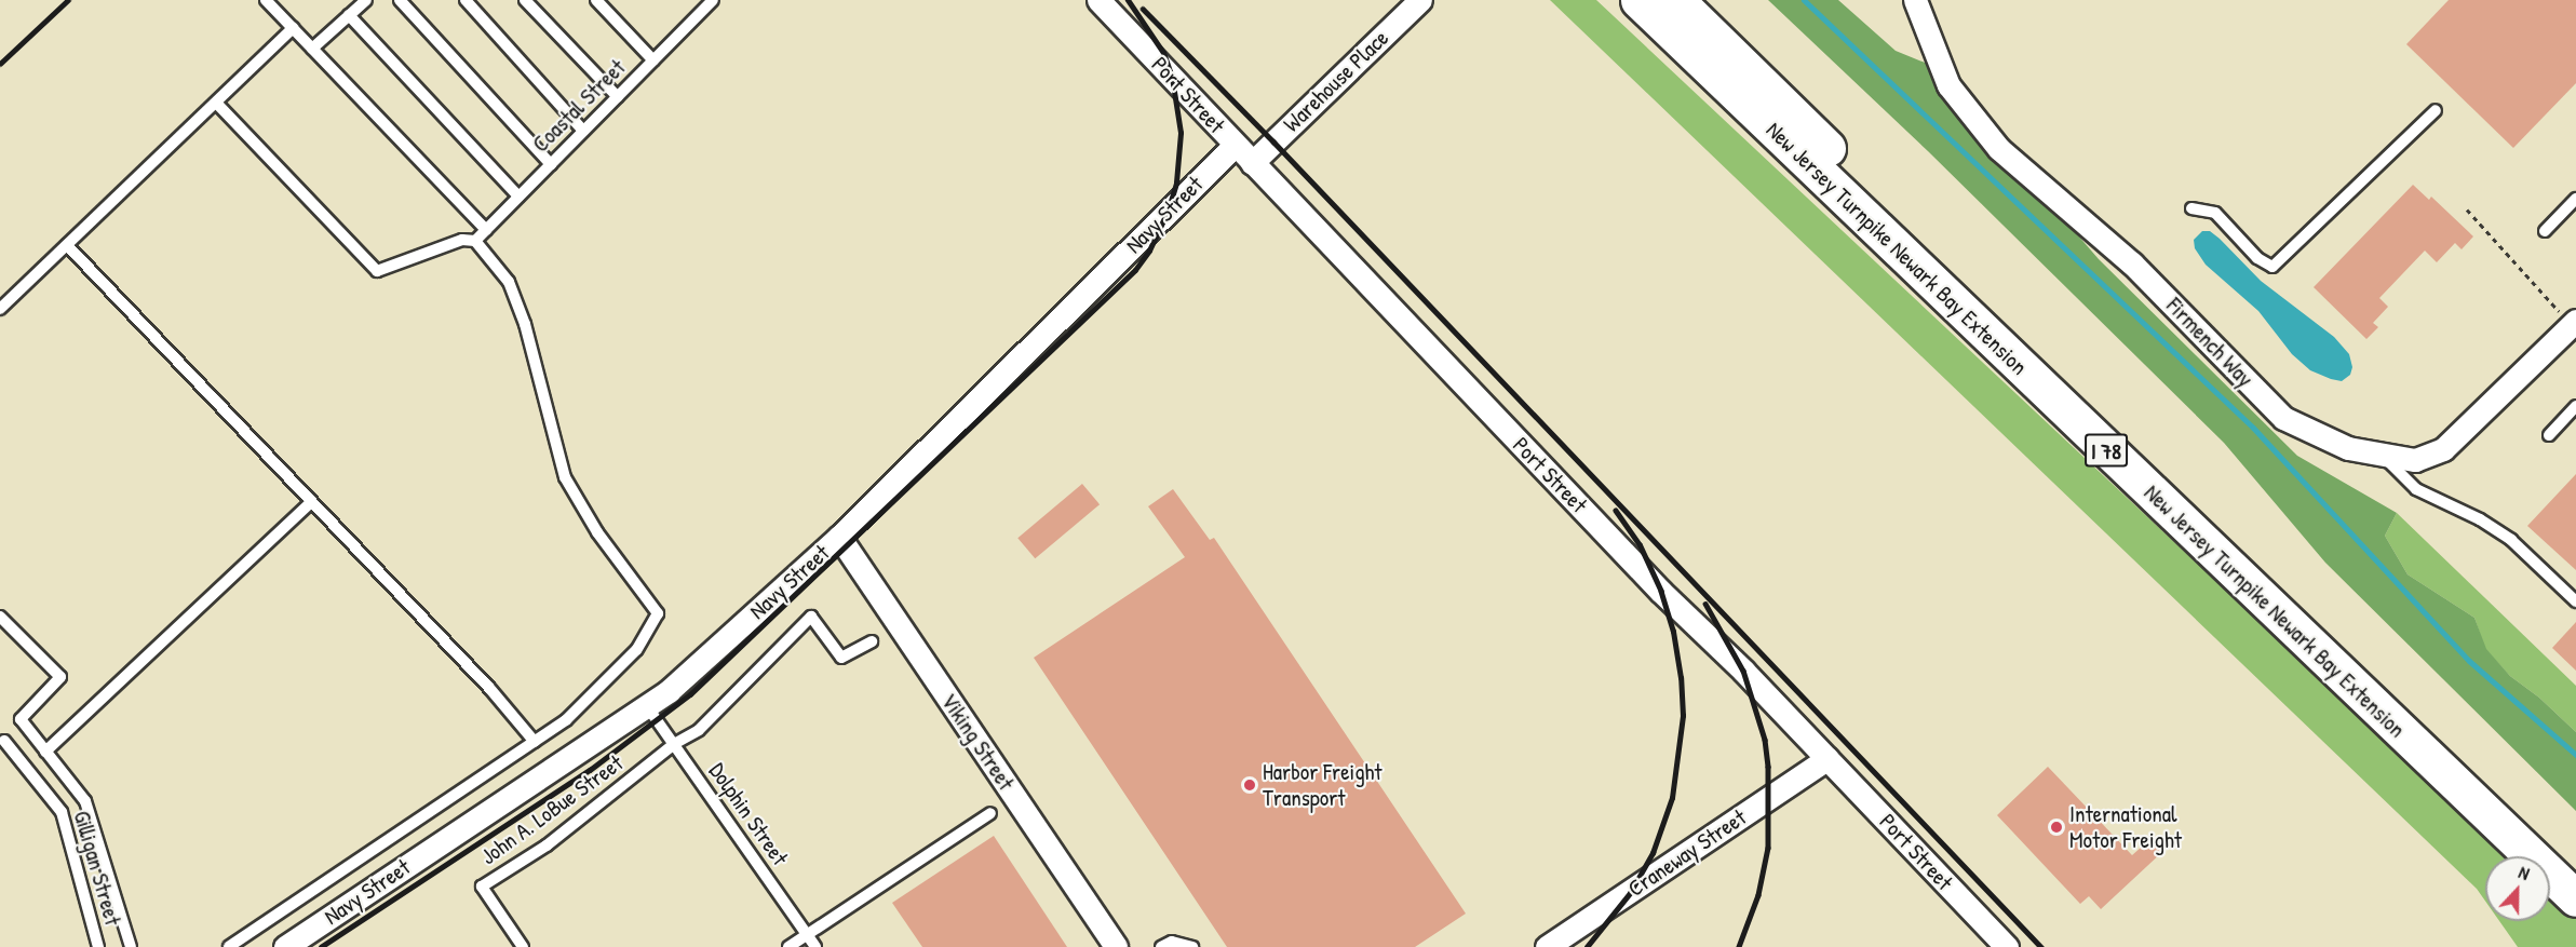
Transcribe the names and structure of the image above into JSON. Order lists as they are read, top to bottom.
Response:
{
  "streets": {
    "highway": ["New Jersey Turnpike Newark Bay Extension", "I 78"],
    "street": [
      "Warehouse Place",
      "Port Street",
      "Navy Street",
      "Firmench Way",
      "Viking Street",
      "Craneway Street"
    ],
    "lane": [
      "Coastal Street",
      "John A. LoBue Street",
      "Dolphin Street",
      "Gilligan Street"
    ]
  },
  "crossings": [
    ["Warehouse Place", "Port Street"],
    ["Port Street", "Navy Street"],
    ["Port Street", "Craneway Street"],
    ["Navy Street", "Viking Street"],
    ["Navy Street", "Dolphin Street"],
    ["John A. LoBue Street", "Dolphin Street"]
  ],
  "places": ["Harbor Freight Transport", "International Motor Freight"],
  "north": "top"
}
